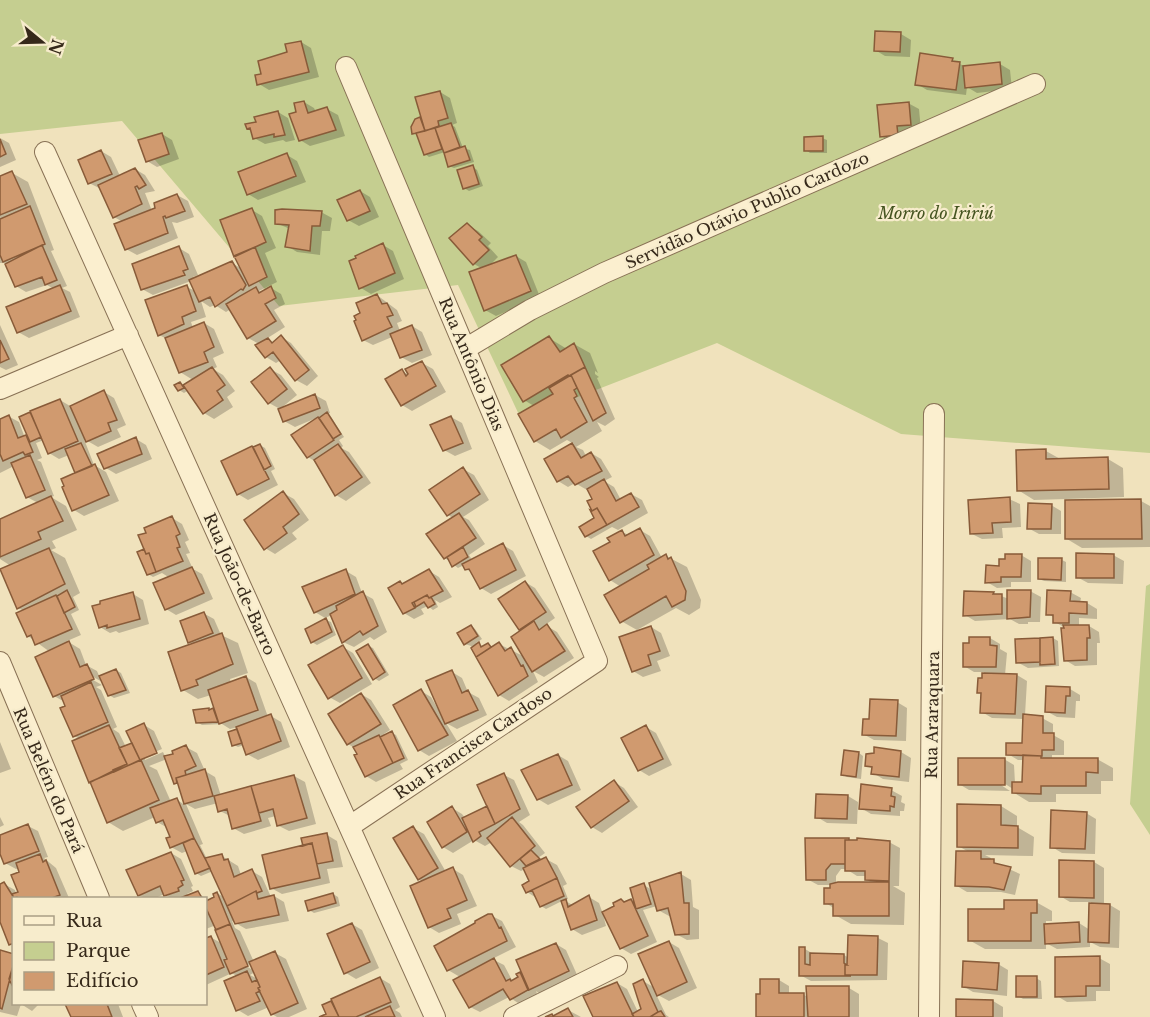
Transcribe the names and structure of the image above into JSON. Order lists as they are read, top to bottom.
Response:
{
  "streets": {
    "street": [
      "Servidão Otávio Publio Cardozo",
      "Rua Antônio Dias",
      "Rua João-de-Barro",
      "Rua Araraquara",
      "Rua Francisca Cardoso",
      "Rua Belém do Pará"
    ]
  },
  "crossings": [
    ["Servidão Otávio Publio Cardozo", "Rua Antônio Dias"],
    ["Rua Antônio Dias", "Rua Francisca Cardoso"],
    ["Rua João-de-Barro", "Rua Francisca Cardoso"]
  ],
  "parks": ["Morro do Iririú"],
  "legend": ["Rua", "Parque", "Edifício"],
  "north": "right"
}
